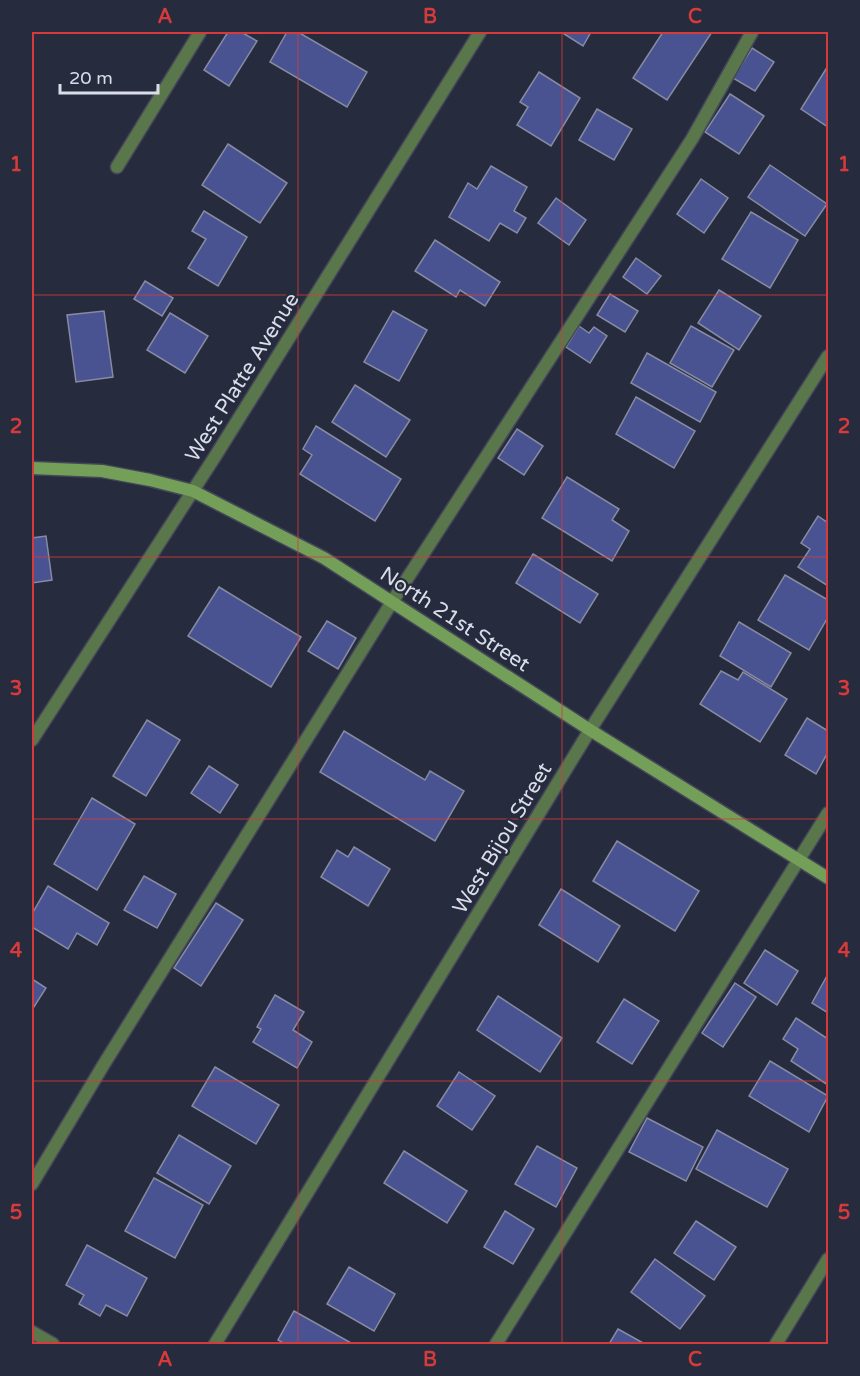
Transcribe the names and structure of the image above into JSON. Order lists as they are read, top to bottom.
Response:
{
  "streets": {
    "main road": ["North 21st Street"],
    "street": ["West Platte Avenue", "West Bijou Street"]
  },
  "crossings": [
    ["West Platte Avenue", "North 21st Street"],
    ["North 21st Street", "West Bijou Street"]
  ],
  "scale_bar": "20 m",
  "grid": {
    "columns": ["A", "B", "C"],
    "rows": [
      "1",
      "2",
      "3",
      "4",
      "5"
    ]
  }
}
